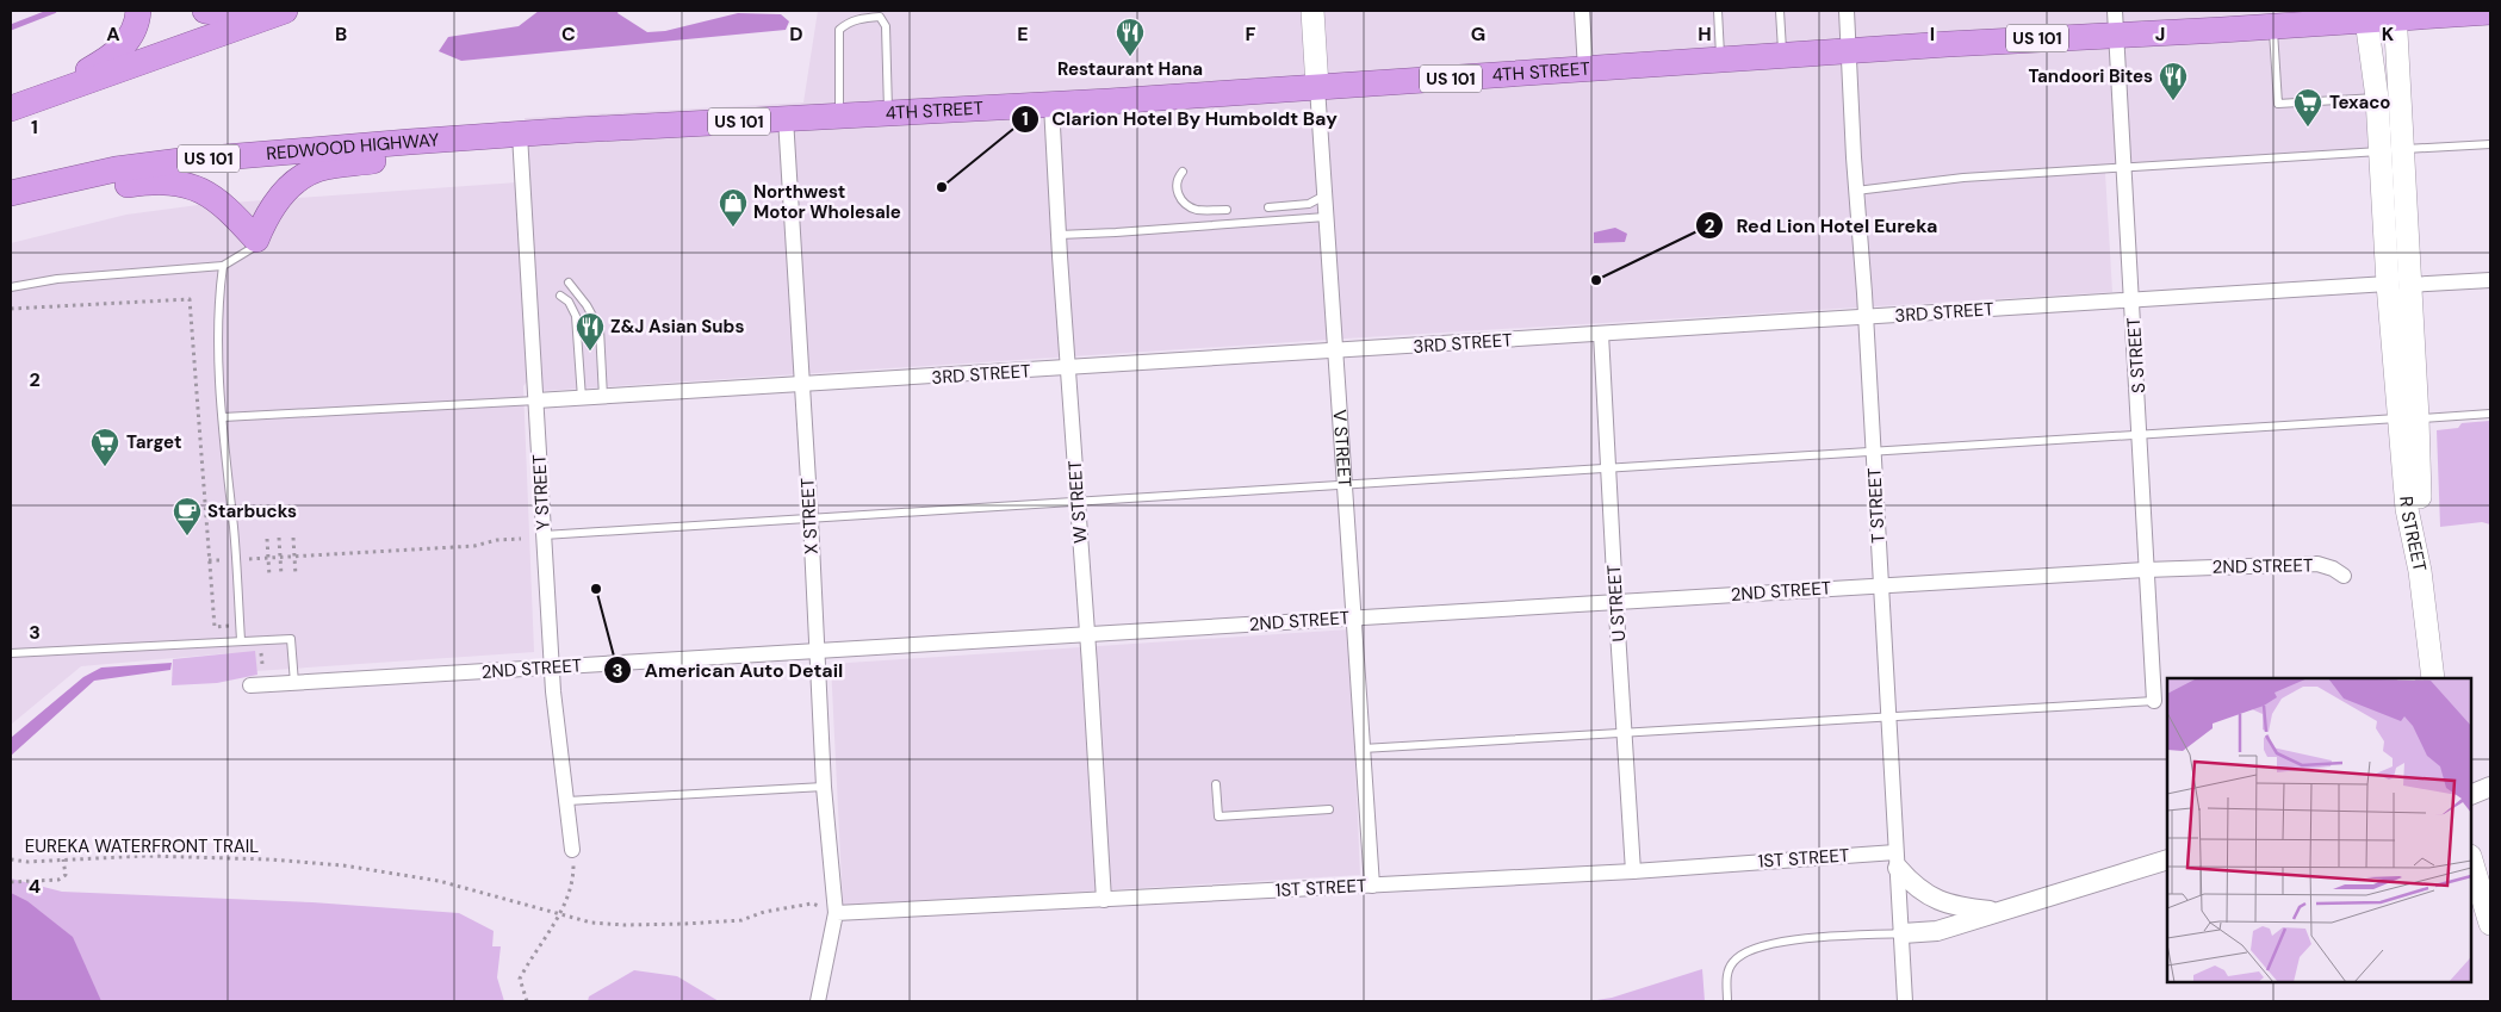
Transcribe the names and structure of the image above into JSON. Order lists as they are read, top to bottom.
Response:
{
  "streets": {
    "highway": ["US 101", "4TH STREET", "REDWOOD HIGHWAY"],
    "main road": ["V STREET", "R STREET"],
    "street": [
      "3RD STREET",
      "S STREET",
      "Y STREET",
      "W STREET",
      "T STREET",
      "X STREET",
      "2ND STREET",
      "U STREET",
      "1ST STREET"
    ],
    "path": ["EUREKA WATERFRONT TRAIL"]
  },
  "crossings": [
    ["4TH STREET", "REDWOOD HIGHWAY"],
    ["4TH STREET", "S STREET"],
    ["4TH STREET", "V STREET"],
    ["4TH STREET", "Y STREET"],
    ["4TH STREET", "W STREET"],
    ["4TH STREET", "T STREET"],
    ["4TH STREET", "X STREET"],
    ["4TH STREET", "R STREET"],
    ["REDWOOD HIGHWAY", "Y STREET"],
    ["3RD STREET", "S STREET"],
    ["3RD STREET", "V STREET"],
    ["3RD STREET", "Y STREET"],
    ["3RD STREET", "W STREET"],
    ["3RD STREET", "T STREET"],
    ["3RD STREET", "X STREET"],
    ["3RD STREET", "R STREET"],
    ["3RD STREET", "U STREET"],
    ["S STREET", "2ND STREET"],
    ["V STREET", "2ND STREET"],
    ["V STREET", "1ST STREET"],
    ["Y STREET", "2ND STREET"],
    ["W STREET", "2ND STREET"],
    ["W STREET", "1ST STREET"],
    ["T STREET", "2ND STREET"],
    ["T STREET", "1ST STREET"],
    ["X STREET", "2ND STREET"],
    ["X STREET", "EUREKA WATERFRONT TRAIL"],
    ["X STREET", "1ST STREET"],
    ["2ND STREET", "U STREET"],
    ["U STREET", "1ST STREET"],
    ["EUREKA WATERFRONT TRAIL", "1ST STREET"]
  ],
  "places": {
    "restaurant": ["Restaurant Hana", "Tandoori Bites", "Z&J Asian Subs"],
    "supermarket": ["Texaco", "Target"],
    "other": ["Clarion Hotel By Humboldt Bay", "Red Lion Hotel Eureka", "American Auto Detail"],
    "shop": ["Northwest Motor Wholesale"],
    "cafe": ["Starbucks"]
  },
  "grid": {
    "columns": [
      "A",
      "B",
      "C",
      "D",
      "E",
      "F",
      "G",
      "H",
      "I",
      "J",
      "K"
    ],
    "rows": [
      "1",
      "2",
      "3",
      "4"
    ]
  }
}
